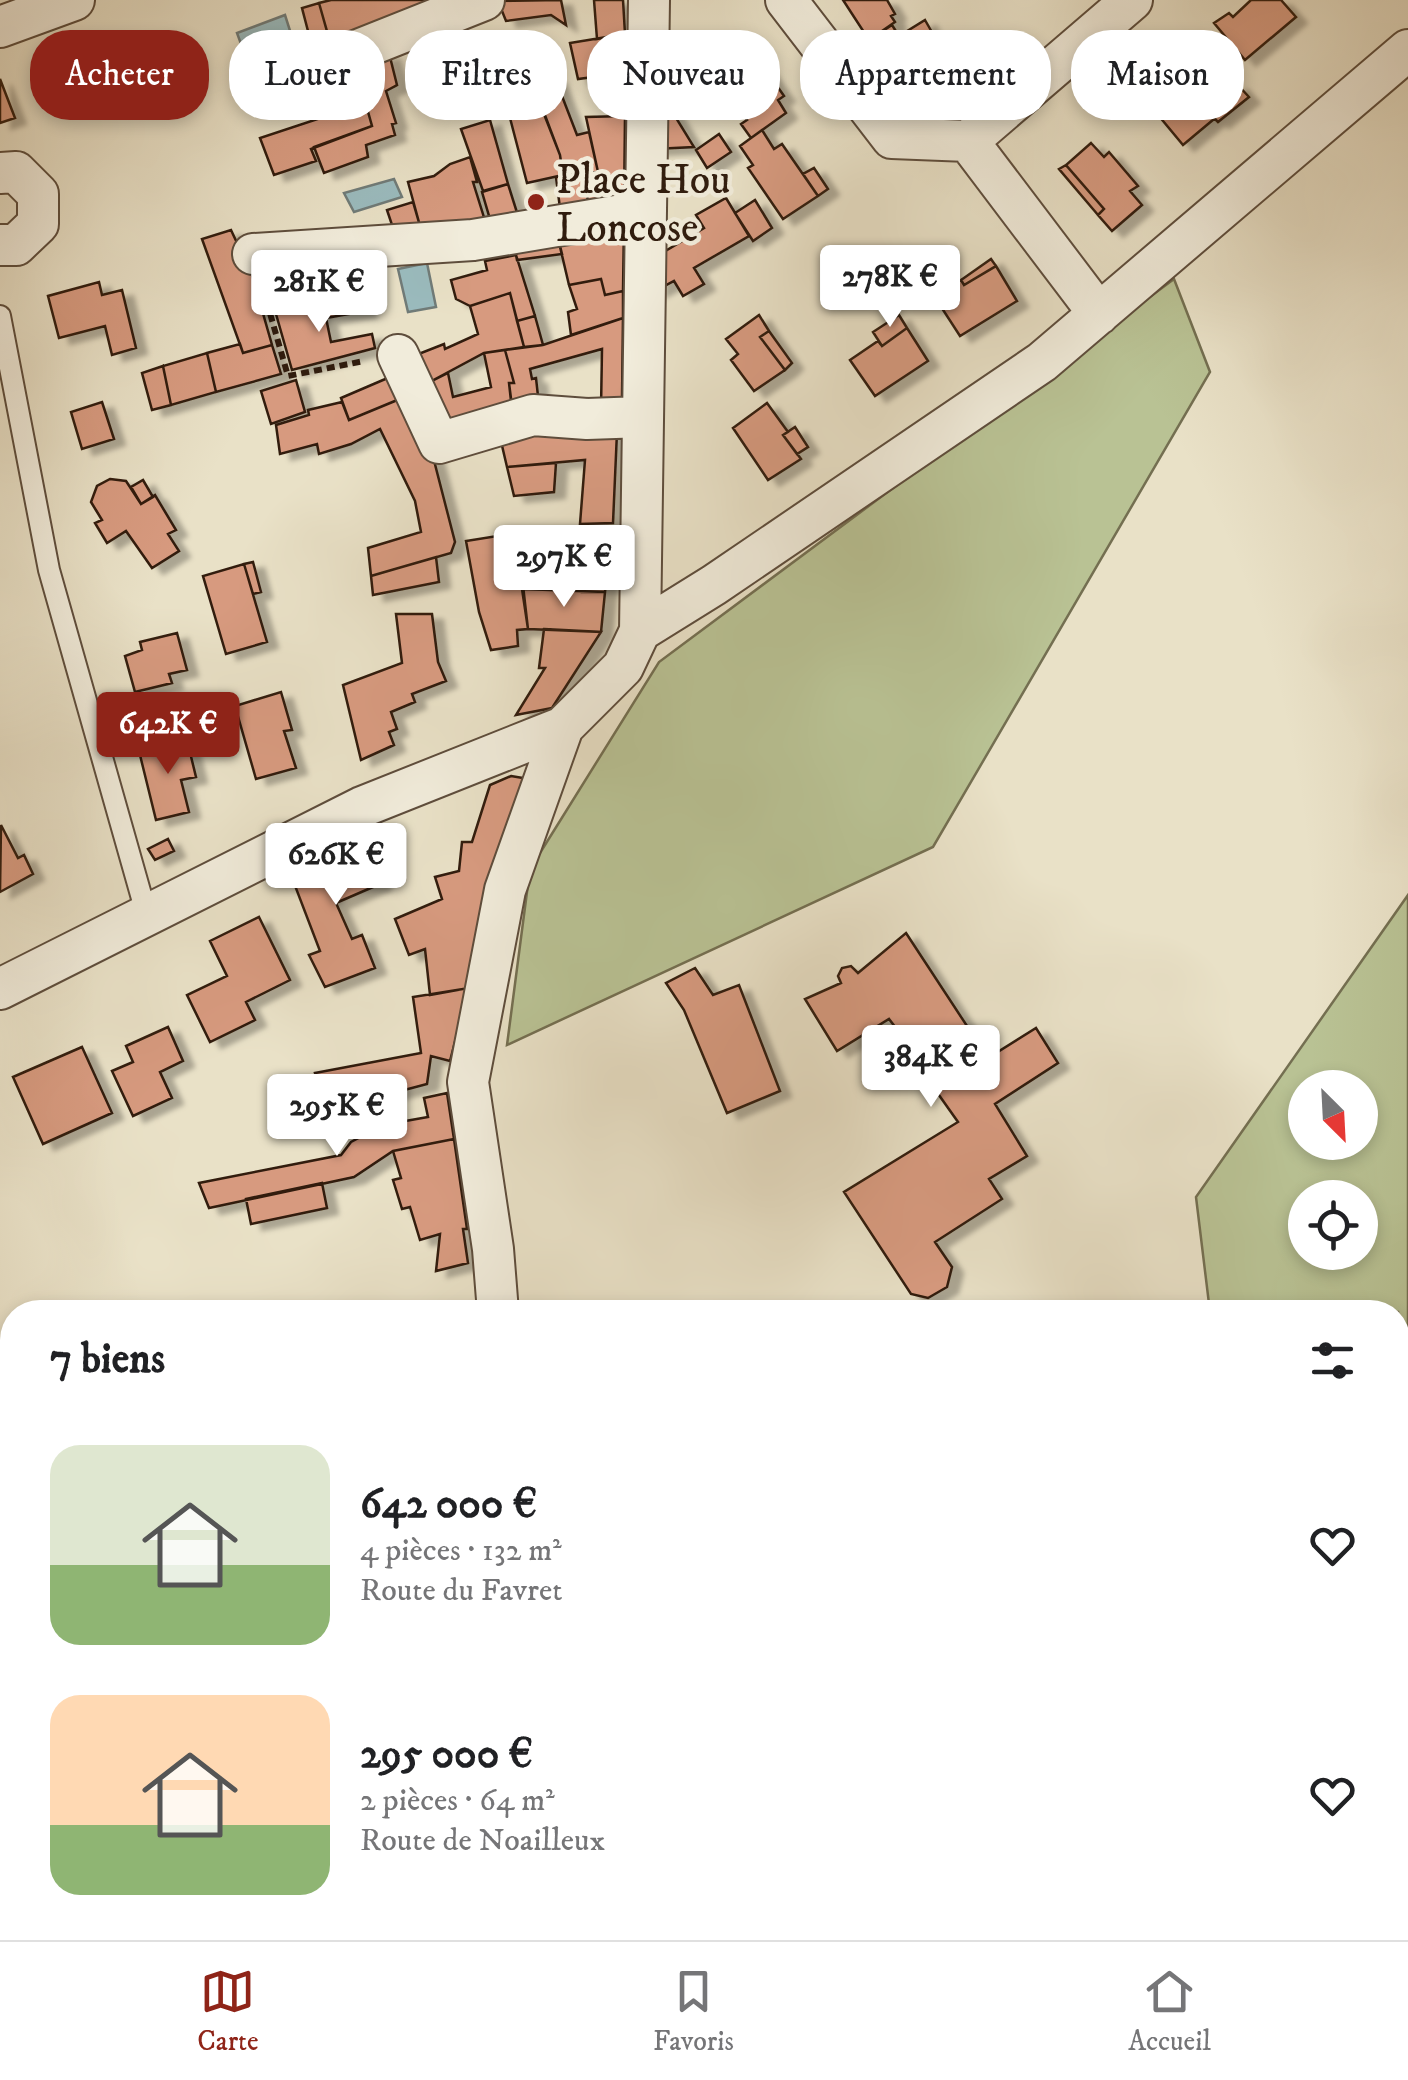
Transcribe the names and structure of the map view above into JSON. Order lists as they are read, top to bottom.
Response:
{
  "places": ["Place Hou Loncose"],
  "north": "bottom right",
  "page": {
    "chip": [
      "Acheter",
      "Louer",
      "Filtres",
      "Nouveau",
      "Appartement",
      "Maison"
    ],
    "price": [
      "278K €",
      "281K €",
      "297K €",
      "642K €",
      "626K €",
      "384K €",
      "295K €"
    ],
    "heading": "7 biens",
    "list": [
      {
        "name": "642 000 €",
        "note": "4 pièces · 132 m² · Route du Favret"
      },
      {
        "name": "295 000 €",
        "note": "2 pièces · 64 m² · Route de Noailleux"
      }
    ],
    "tabs": ["Carte", "Favoris", "Accueil"]
  }
}
